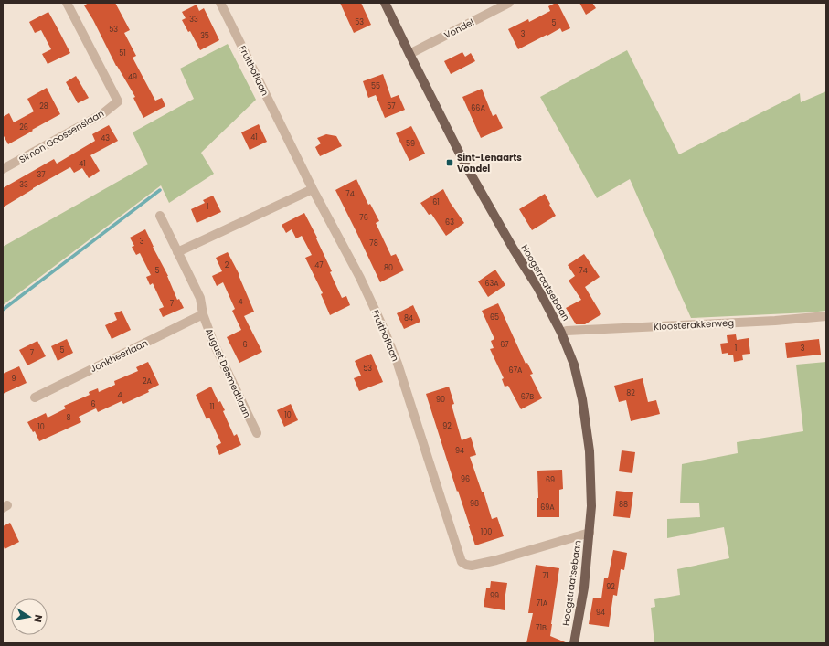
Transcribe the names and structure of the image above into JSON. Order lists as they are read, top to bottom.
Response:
{
  "streets": {
    "main road": ["Hoogstraatsebaan"],
    "street": [
      "Vondel",
      "Fruithoflaan",
      "Simon Goossenslaan",
      "Kloosterakkerweg",
      "Jonkheerlaan",
      "August Desmedtlaan"
    ]
  },
  "crossings": [
    ["Vondel", "Hoogstraatsebaan"],
    ["Fruithoflaan", "Hoogstraatsebaan"],
    ["Hoogstraatsebaan", "Kloosterakkerweg"],
    ["Jonkheerlaan", "August Desmedtlaan"]
  ],
  "places": {
    "transit": ["Sint-Lenaarts Vondel"]
  },
  "house_numbers": [
    "33",
    "53",
    "5",
    "53",
    "3",
    "35",
    "51",
    "49",
    "55",
    "28",
    "57",
    "66A",
    "26",
    "41",
    "43",
    "59",
    "41",
    "37",
    "33",
    "74",
    "61",
    "1",
    "76",
    "63",
    "3",
    "78",
    "2",
    "47",
    "80",
    "5",
    "74",
    "63A",
    "4",
    "7",
    "65",
    "84",
    "6",
    "67",
    "1",
    "3",
    "5",
    "7",
    "53",
    "67A",
    "9",
    "2A",
    "82",
    "4",
    "67B",
    "90",
    "6",
    "11",
    "10",
    "8",
    "92",
    "10",
    "94",
    "96",
    "69",
    "98",
    "88",
    "69A",
    "100",
    "71",
    "92",
    "99",
    "71A",
    "94",
    "71B"
  ],
  "north": "right"
}
